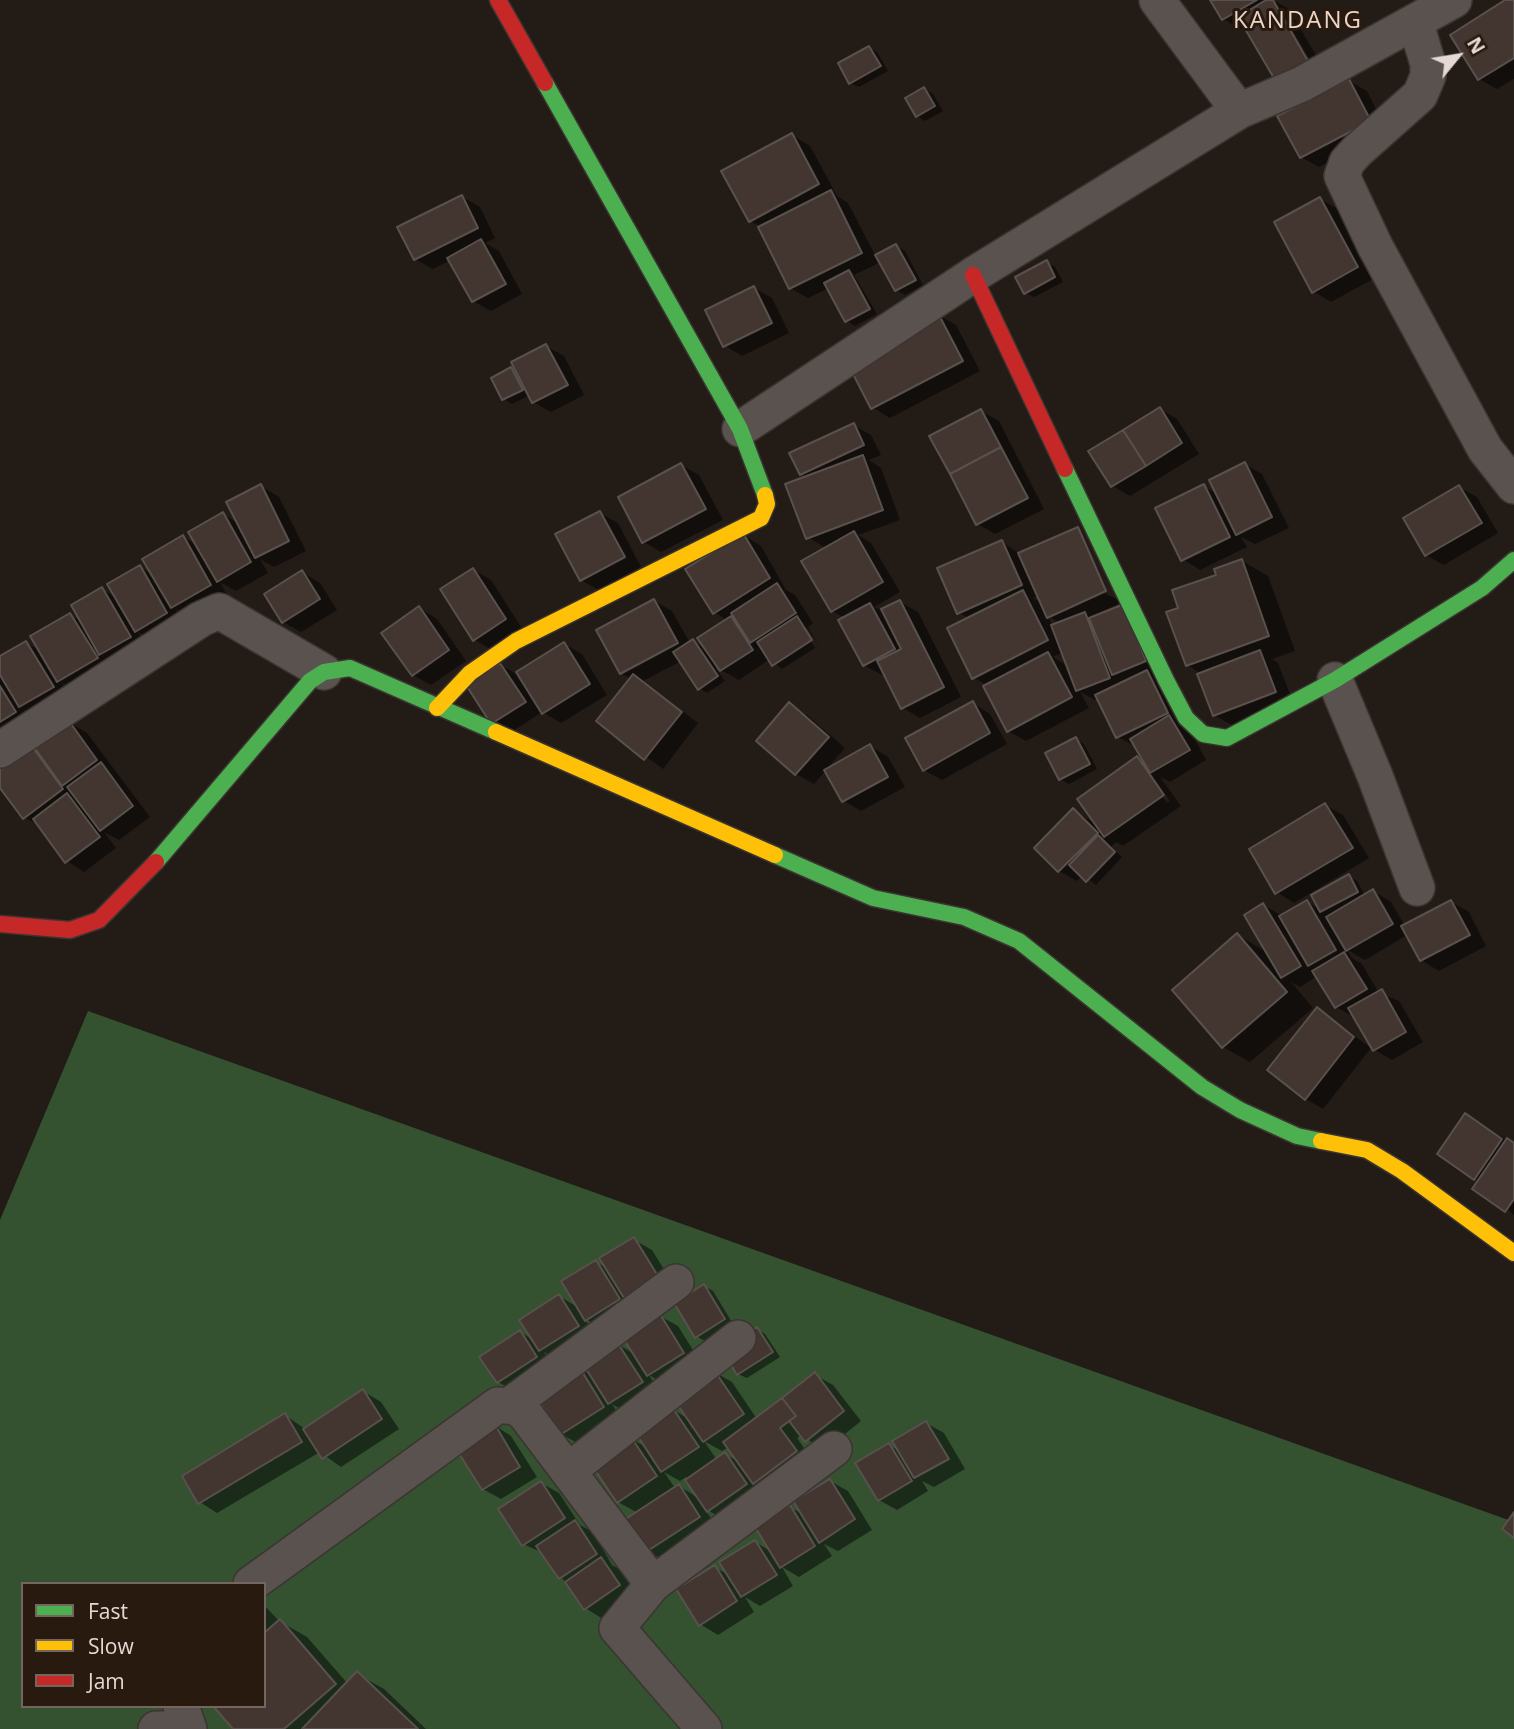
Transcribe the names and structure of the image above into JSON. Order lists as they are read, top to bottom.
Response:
{
  "districts": ["KANDANG"],
  "legend": ["Fast", "Slow", "Jam"],
  "north": "top right"
}
